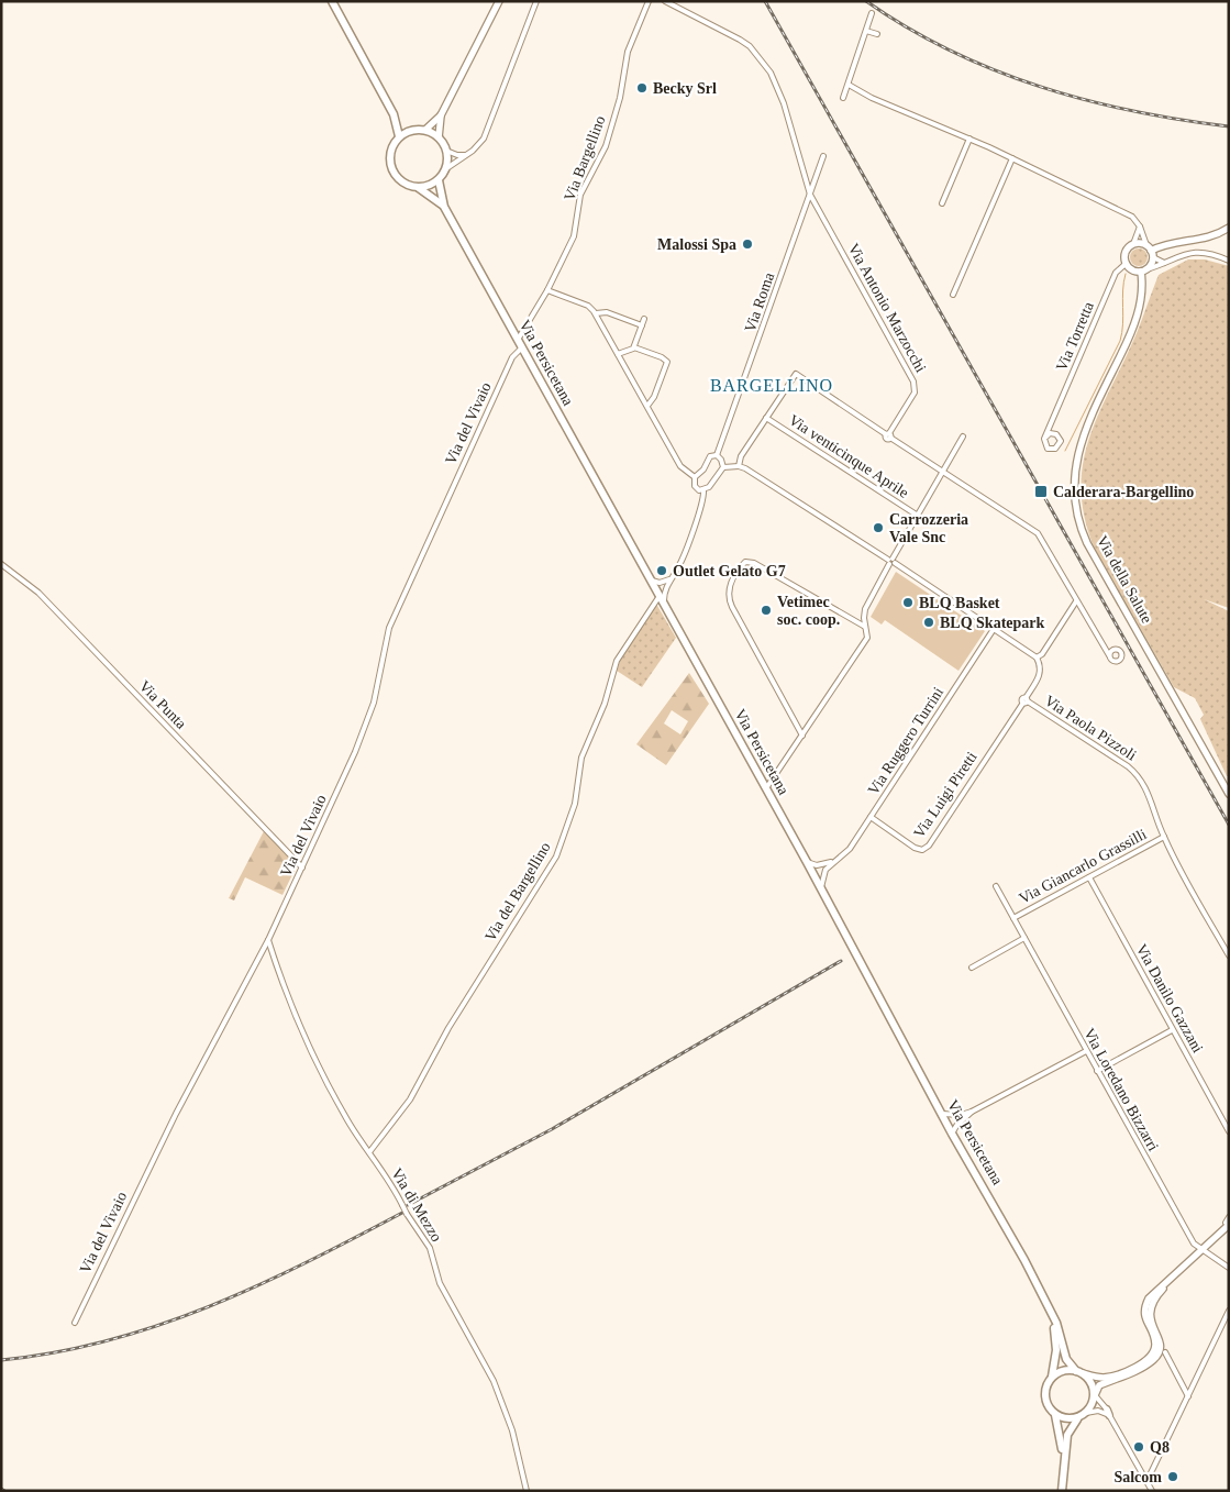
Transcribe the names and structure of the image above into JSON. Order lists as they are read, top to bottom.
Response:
{
  "streets": {
    "main road": ["Via Persicetana"],
    "street": [
      "Via Bargellino",
      "Via Roma",
      "Via Antonio Marzocchi",
      "Via Torretta",
      "Via del Vivaio",
      "Via venticinque Aprile",
      "Via della Salute",
      "Via Punta",
      "Via Paola Pizzoli",
      "Via Ruggero Turrini",
      "Via Luigi Piretti",
      "Via Giancarlo Grassilli",
      "Via del Bargellino",
      "Via Danilo Gazzani",
      "Via Loredano Bizzarri",
      "Via di Mezzo"
    ]
  },
  "crossings": [
    ["Via Bargellino", "Via Persicetana"],
    ["Via Roma", "Via Antonio Marzocchi"],
    ["Via Antonio Marzocchi", "Via venticinque Aprile"],
    ["Via Torretta", "Via della Salute"],
    ["Via Persicetana", "Via del Vivaio"],
    ["Via Persicetana", "Via Ruggero Turrini"],
    ["Via Persicetana", "Via del Bargellino"],
    ["Via del Vivaio", "Via Punta"],
    ["Via del Vivaio", "Via di Mezzo"],
    ["Via Paola Pizzoli", "Via Luigi Piretti"],
    ["Via Paola Pizzoli", "Via Giancarlo Grassilli"],
    ["Via Ruggero Turrini", "Via Luigi Piretti"],
    ["Via Giancarlo Grassilli", "Via Danilo Gazzani"],
    ["Via Giancarlo Grassilli", "Via Loredano Bizzarri"],
    ["Via del Bargellino", "Via di Mezzo"]
  ],
  "districts": ["BARGELLINO"],
  "places": {
    "other": [
      "Becky Srl",
      "Malossi Spa",
      "Carrozzeria Vale Snc",
      "Outlet Gelato G7",
      "BLQ Basket",
      "Vetimec soc. coop.",
      "BLQ Skatepark",
      "Q8",
      "Salcom"
    ],
    "transit": ["Calderara-Bargellino"]
  }
}
